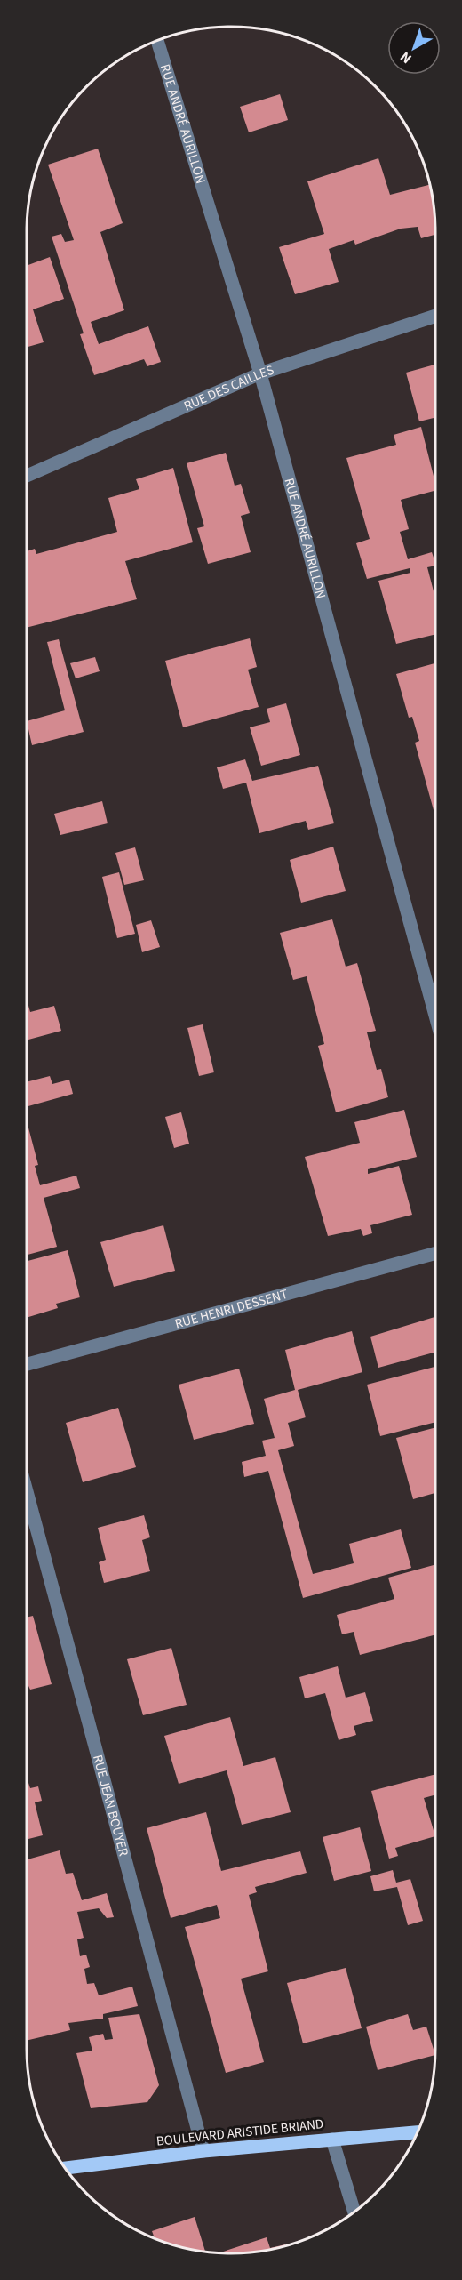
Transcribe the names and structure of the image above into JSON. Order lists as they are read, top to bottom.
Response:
{
  "streets": {
    "main road": ["BOULEVARD ARISTIDE BRIAND"],
    "street": [
      "RUE ANDRÉ AURILLON",
      "RUE DES CAILLES",
      "RUE HENRI DESSENT",
      "RUE JEAN BOUYER"
    ]
  },
  "crossings": [
    ["RUE ANDRÉ AURILLON", "RUE DES CAILLES"],
    ["RUE JEAN BOUYER", "BOULEVARD ARISTIDE BRIAND"]
  ],
  "north": "bottom left"
}
